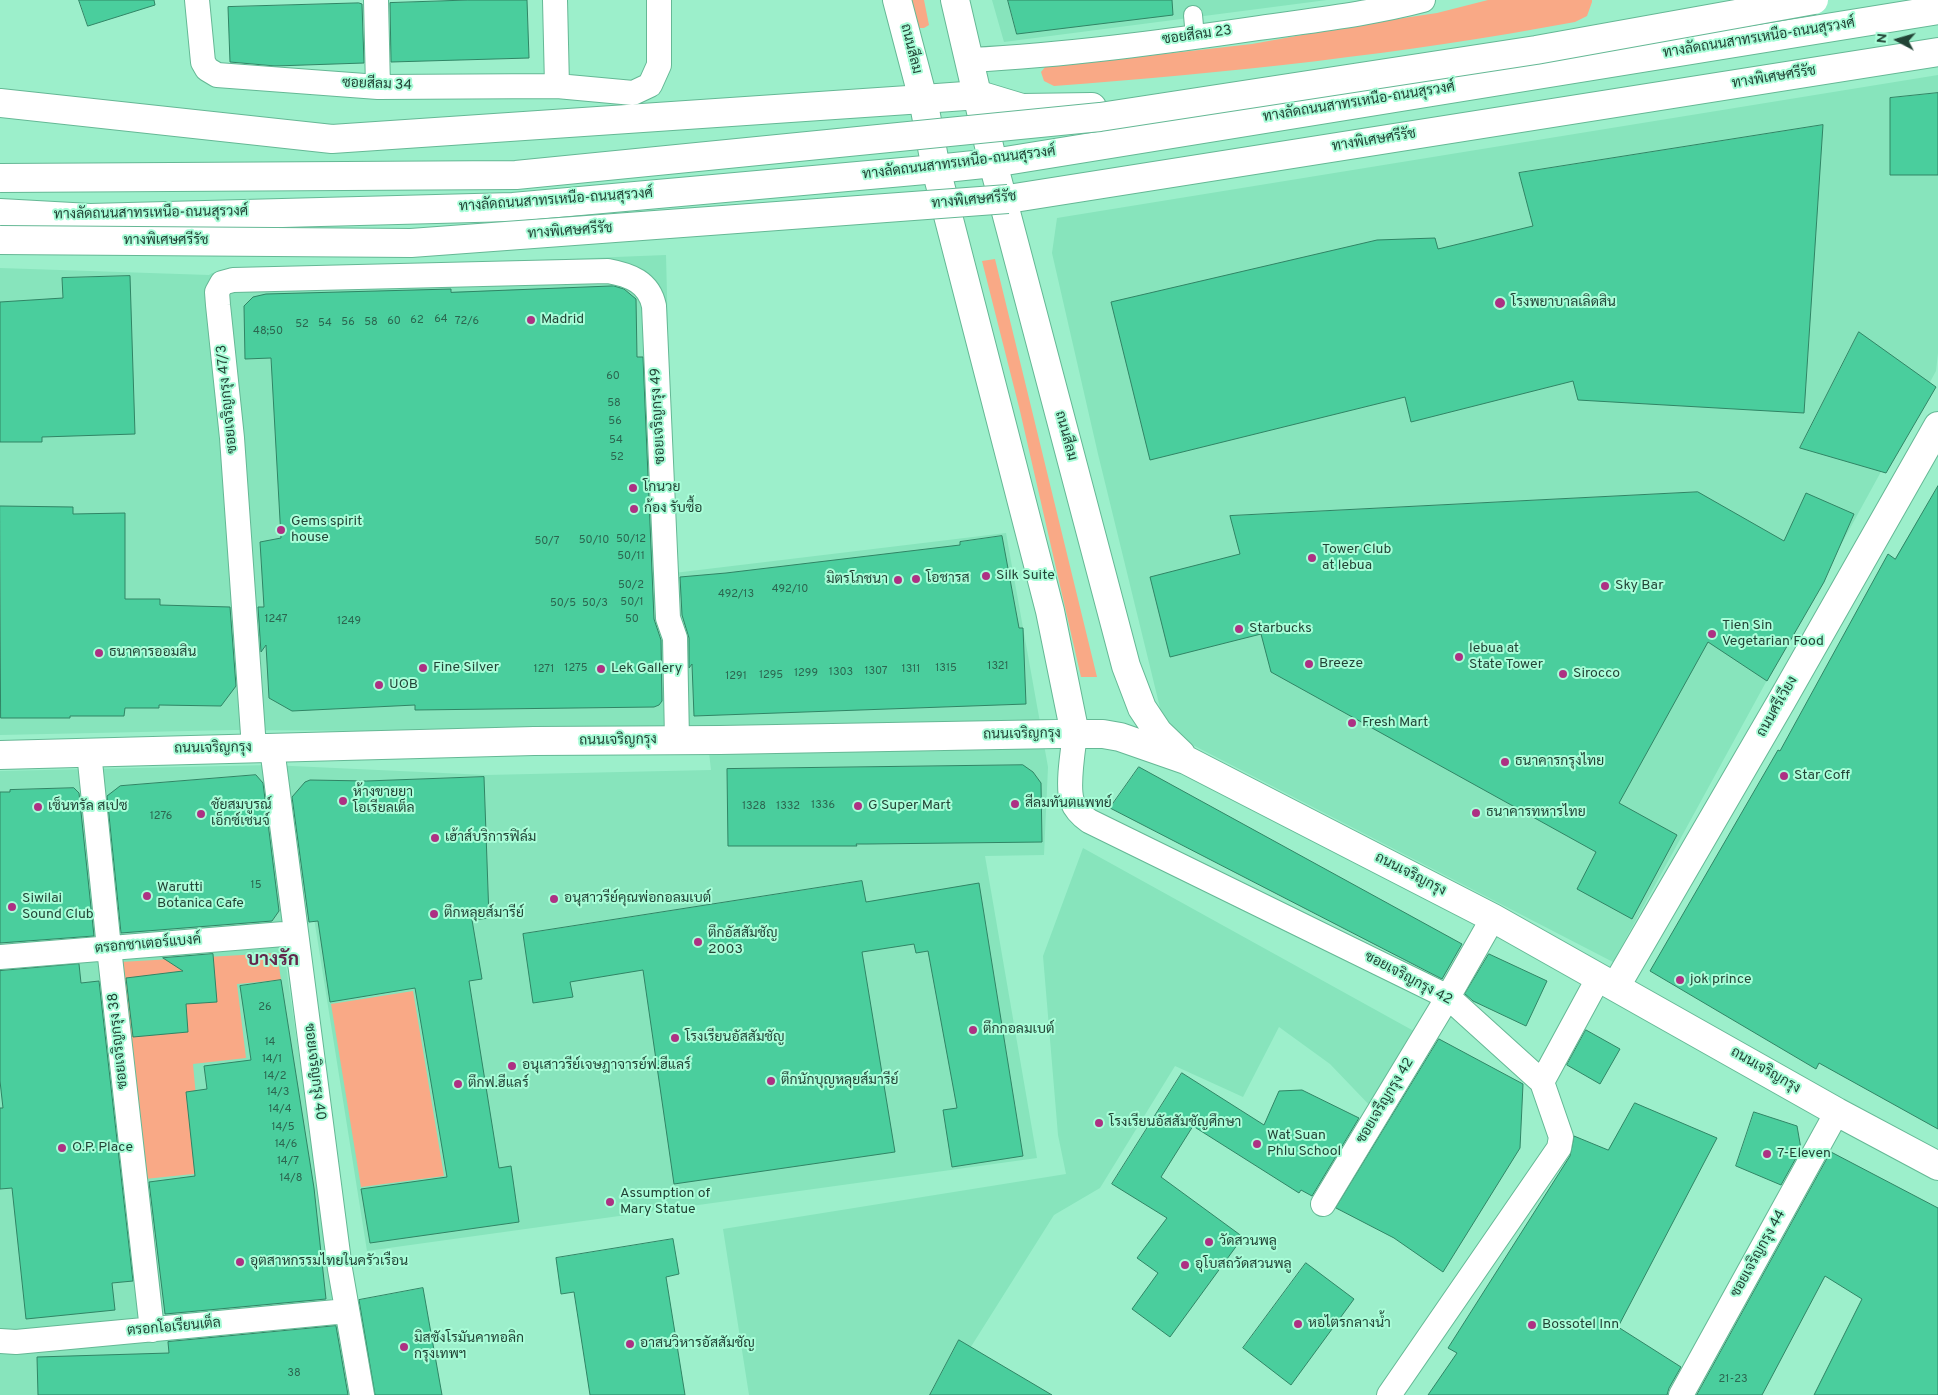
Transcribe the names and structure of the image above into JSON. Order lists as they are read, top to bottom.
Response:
{
  "streets": {
    "main road": [
      "ทางลัดถนนสาทรเหนือ-ถนนสุรวงศ์",
      "ถนนสีลม",
      "ทางพิเศษศรีรัช",
      "ถนนศรีเวียง",
      "ถนนเจริญกรุง"
    ],
    "street": [
      "ซอยสีลม 23",
      "ซอยสีลม 34",
      "ซอยเจริญกรุง 47/3",
      "ซอยเจริญกรุง 49",
      "ตรอกชาเตอร์แบงค์",
      "ซอยเจริญกรุง 42",
      "ซอยเจริญกรุง 38",
      "ซอยเจริญกรุง 40",
      "ซอยเจรืญกรุง 42",
      "ซอยเจริญกรุง 44",
      "ตรอกโอเรียนเต็ล"
    ]
  },
  "crossings": [
    ["ซอยสีลม 23", "ถนนสีลม"],
    ["ทางลัดถนนสาทรเหนือ-ถนนสุรวงศ์", "ถนนสีลม"],
    ["ถนนสีลม", "ถนนเจริญกรุง"],
    ["ถนนสีลม", "ซอยเจริญกรุง 42"],
    ["ซอยเจริญกรุง 47/3", "ซอยเจริญกรุง 49"],
    ["ซอยเจริญกรุง 47/3", "ถนนเจริญกรุง"],
    ["ซอยเจริญกรุง 47/3", "ซอยเจริญกรุง 40"],
    ["ซอยเจริญกรุง 49", "ถนนเจริญกรุง"],
    ["ถนนศรีเวียง", "ถนนเจริญกรุง"],
    ["ถนนเจริญกรุง", "ซอยเจริญกรุง 42"],
    ["ถนนเจริญกรุง", "ซอยเจริญกรุง 38"],
    ["ถนนเจริญกรุง", "ซอยเจริญกรุง 40"],
    ["ถนนเจริญกรุง", "ซอยเจรืญกรุง 42"],
    ["ถนนเจริญกรุง", "ซอยเจริญกรุง 44"],
    ["ตรอกชาเตอร์แบงค์", "ซอยเจริญกรุง 38"],
    ["ตรอกชาเตอร์แบงค์", "ซอยเจริญกรุง 40"],
    ["ซอยเจริญกรุง 42", "ซอยเจรืญกรุง 42"],
    ["ซอยเจริญกรุง 38", "ตรอกโอเรียนเต็ล"],
    ["ซอยเจริญกรุง 40", "ตรอกโอเรียนเต็ล"]
  ],
  "districts": ["บางรัก"],
  "places": [
    "โรงพยาบาลเลิดสิน",
    "Madrid",
    "โกนวย",
    "ก้อง รับซื้อ",
    "Gems spirit house",
    "Tower Club at lebua",
    "Silk Suite",
    "โอชารส",
    "มิตรโภชนา",
    "Sky Bar",
    "Starbucks",
    "Tien Sin Vegetarian Food",
    "ธนาคารออมสิน",
    "lebua at State Tower",
    "Breeze",
    "Fine Silver",
    "Lek Gallery",
    "Sirocco",
    "UOB",
    "Fresh Mart",
    "ธนาคารกรุงไทย",
    "Star Coff",
    "ห้างขายยา โอเรียลเต็ล",
    "สีลมทันตแพทย์",
    "G Super Mart",
    "เซ็นทรัล สเปซ",
    "ธนาคารทหารไทย",
    "ชัยสมบูรณ์ เอ็กซ์เชนจ์",
    "เฮ้าส์บริการฟิล์ม",
    "Warutti Botanica Cafe",
    "อนุสาวรีย์คุณพ่อกอลมเบต์",
    "Siwilai Sound Club",
    "ตึกหลุยส์มารีย์",
    "ตึกอัสสัมชัญ 2003",
    "jok prince",
    "ตึกกอลมเบต์",
    "โรงเรียนอัสสัมชัญ",
    "อนุเสาวรีย์เจษฎาจารย์ฟ.ฮีแลร์",
    "ตึกนักบุญหลุยส์มารีย์",
    "ตึกฟ.ฮีแลร์",
    "โรงเรียนอัสสัมชัญศึกษา",
    "Wat Suan Phlu School",
    "O.P. Place",
    "7-Eleven",
    "Assumption of Mary Statue",
    "วัดสวนพลู",
    "อุตสาหกรรมไทยในครัวเรือน",
    "อุโบสถวัดสวนพลู",
    "หอไตรกลางน้ำ",
    "Bossotel Inn",
    "อาสนวิหารอัสสัมชัญ",
    "มิสซังโรมันคาทอลิก กรุงเทพฯ"
  ],
  "house_numbers": [
    "64",
    "62",
    "60",
    "72/6",
    "56",
    "58",
    "54",
    "52",
    "48;50",
    "60",
    "58",
    "56",
    "54",
    "52",
    "50/12",
    "50/10",
    "50/7",
    "50/11",
    "50/2",
    "492/10",
    "492/13",
    "50/1",
    "50/5",
    "50/3",
    "1247",
    "50",
    "1249",
    "1321",
    "1275",
    "1315",
    "1271",
    "1311",
    "1307",
    "1303",
    "1299",
    "1295",
    "1291",
    "1336",
    "1328",
    "1332",
    "1276",
    "15",
    "26",
    "14",
    "14/1",
    "14/2",
    "14/3",
    "14/4",
    "14/5",
    "14/6",
    "14/7",
    "14/8",
    "38",
    "21-23"
  ],
  "north": "left"
}
